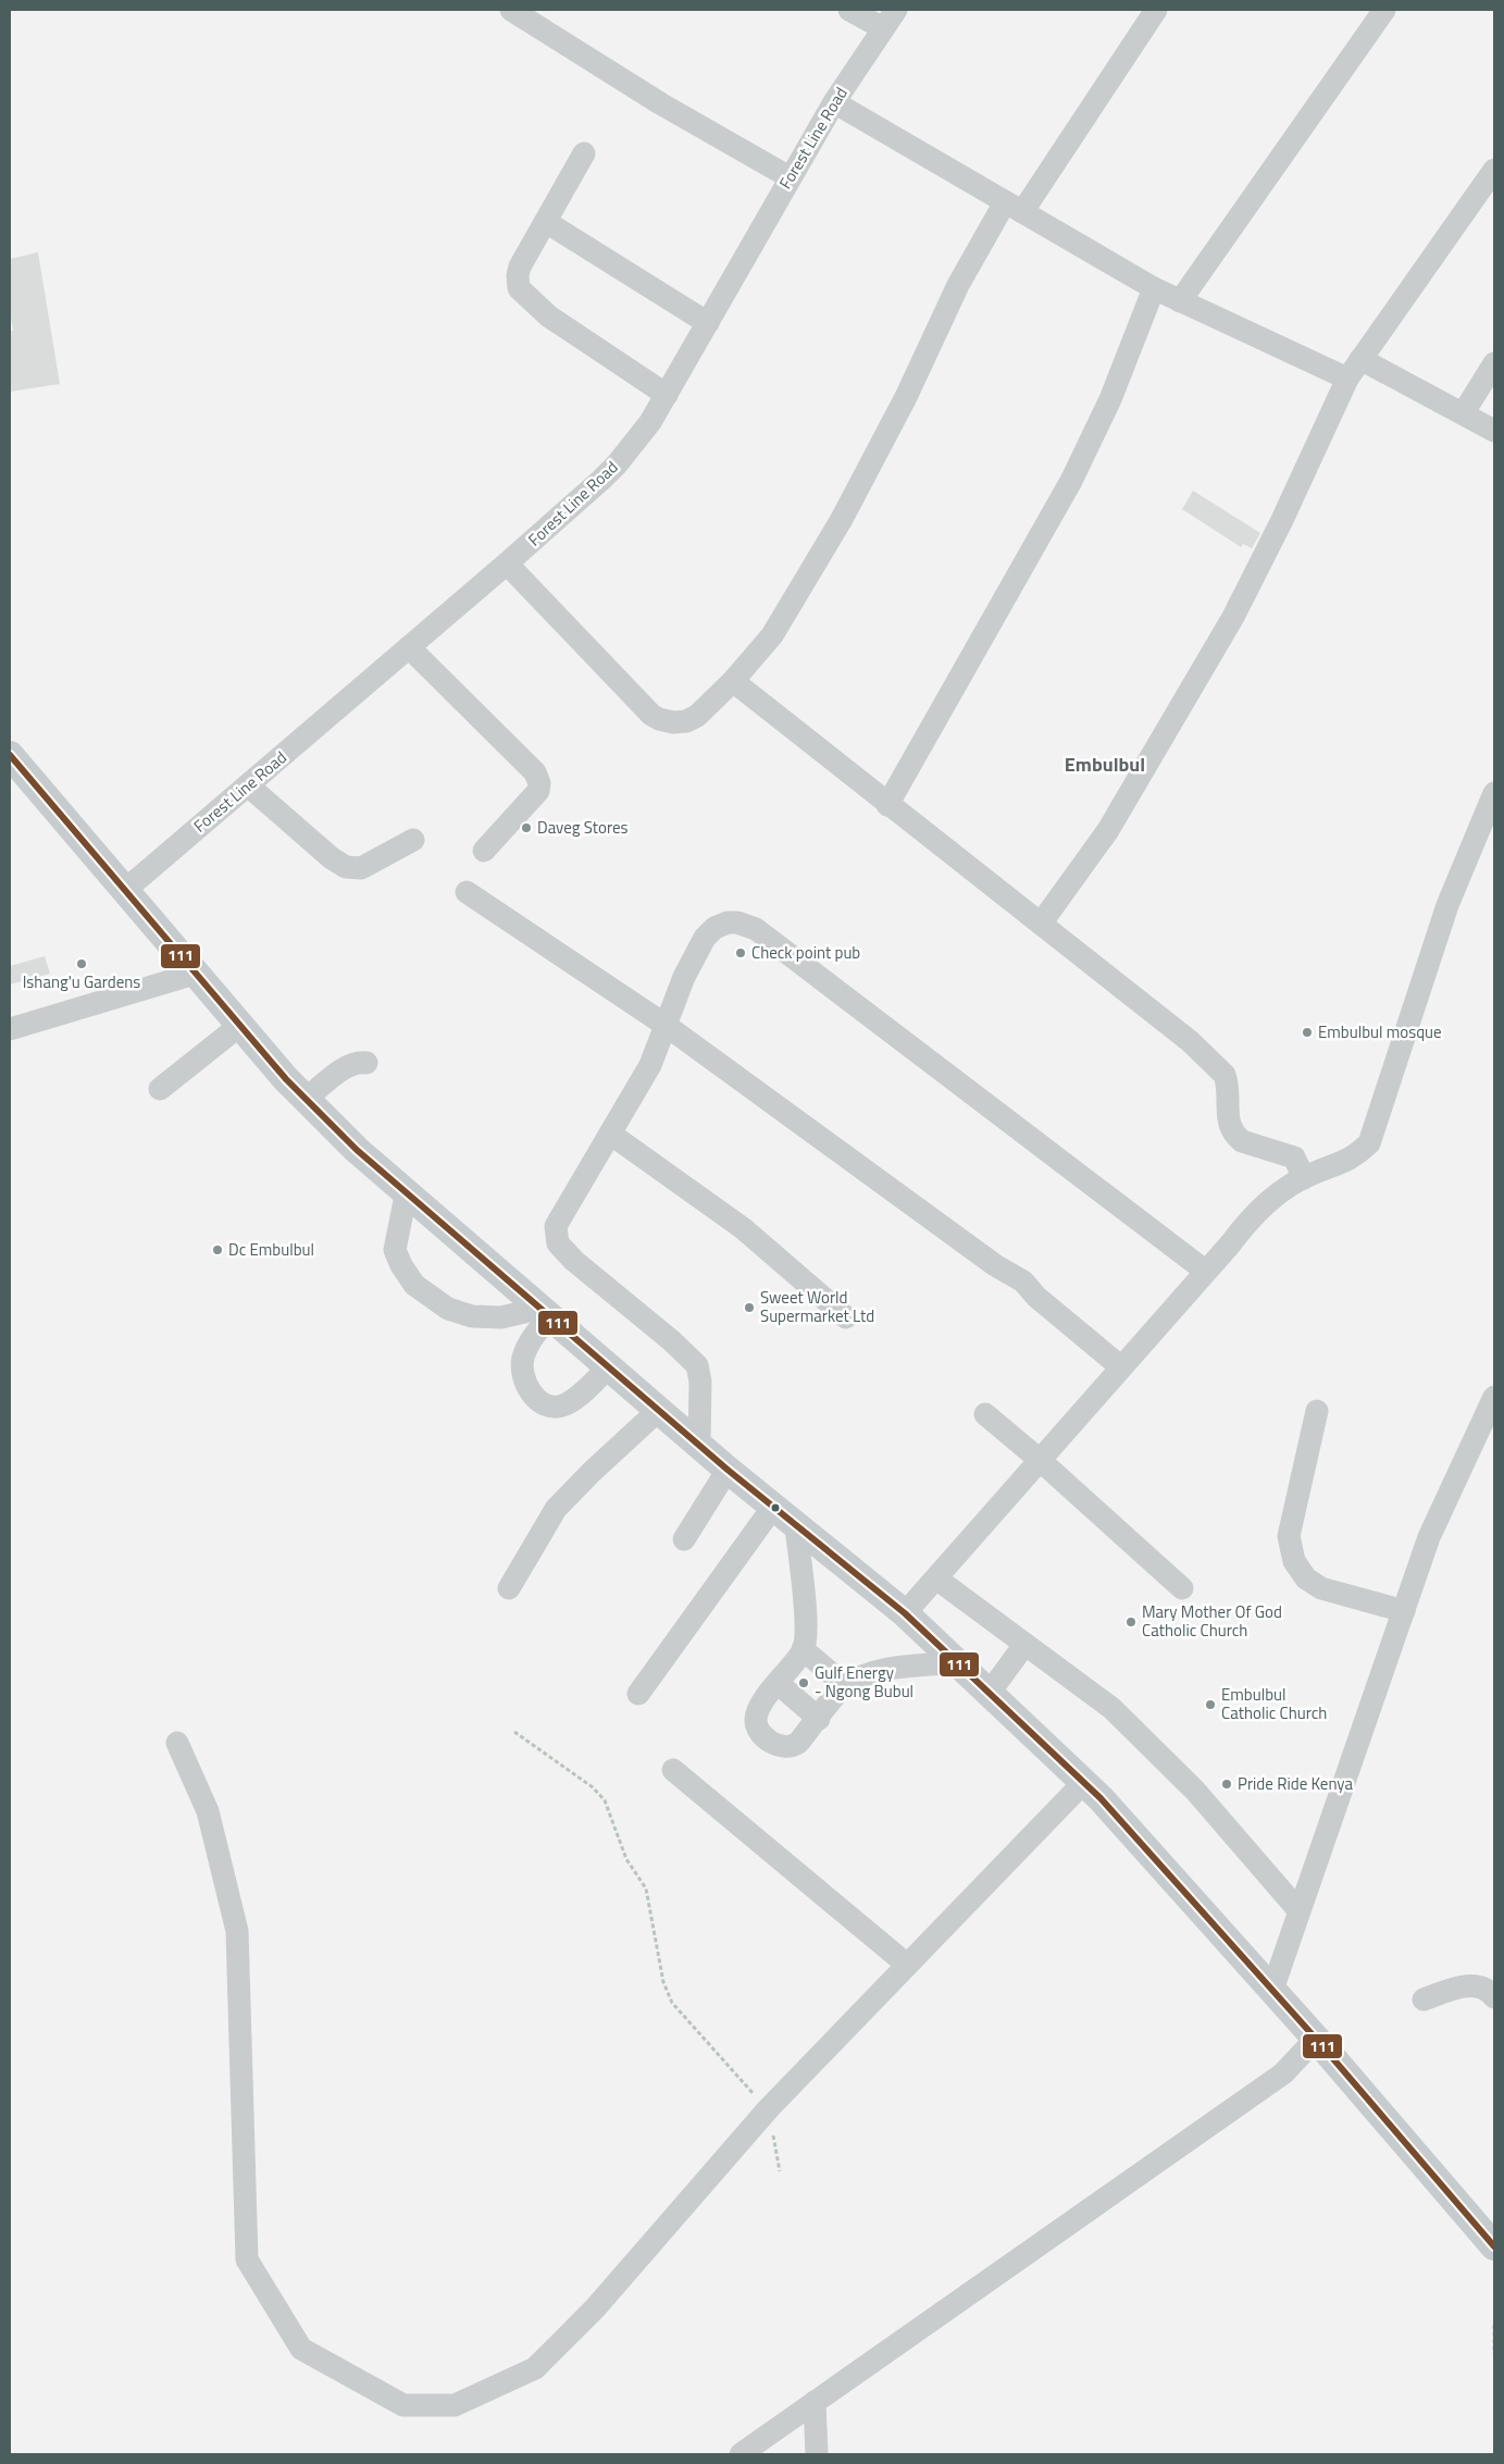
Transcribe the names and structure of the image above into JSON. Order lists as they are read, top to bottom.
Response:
{
  "streets": {
    "street": ["Forest Line Road"]
  },
  "districts": ["Embulbul"],
  "places": [
    "Daveg Stores",
    "Check point pub",
    "Ishang'u Gardens",
    "Embulbul mosque",
    "Dc Embulbul",
    "Sweet World Supermarket Ltd",
    "Mary Mother Of God Catholic Church",
    "Gulf Energy - Ngong Bubul",
    "Embulbul Catholic Church",
    "Pride Ride Kenya"
  ],
  "lines": ["transit line 111"]
}
